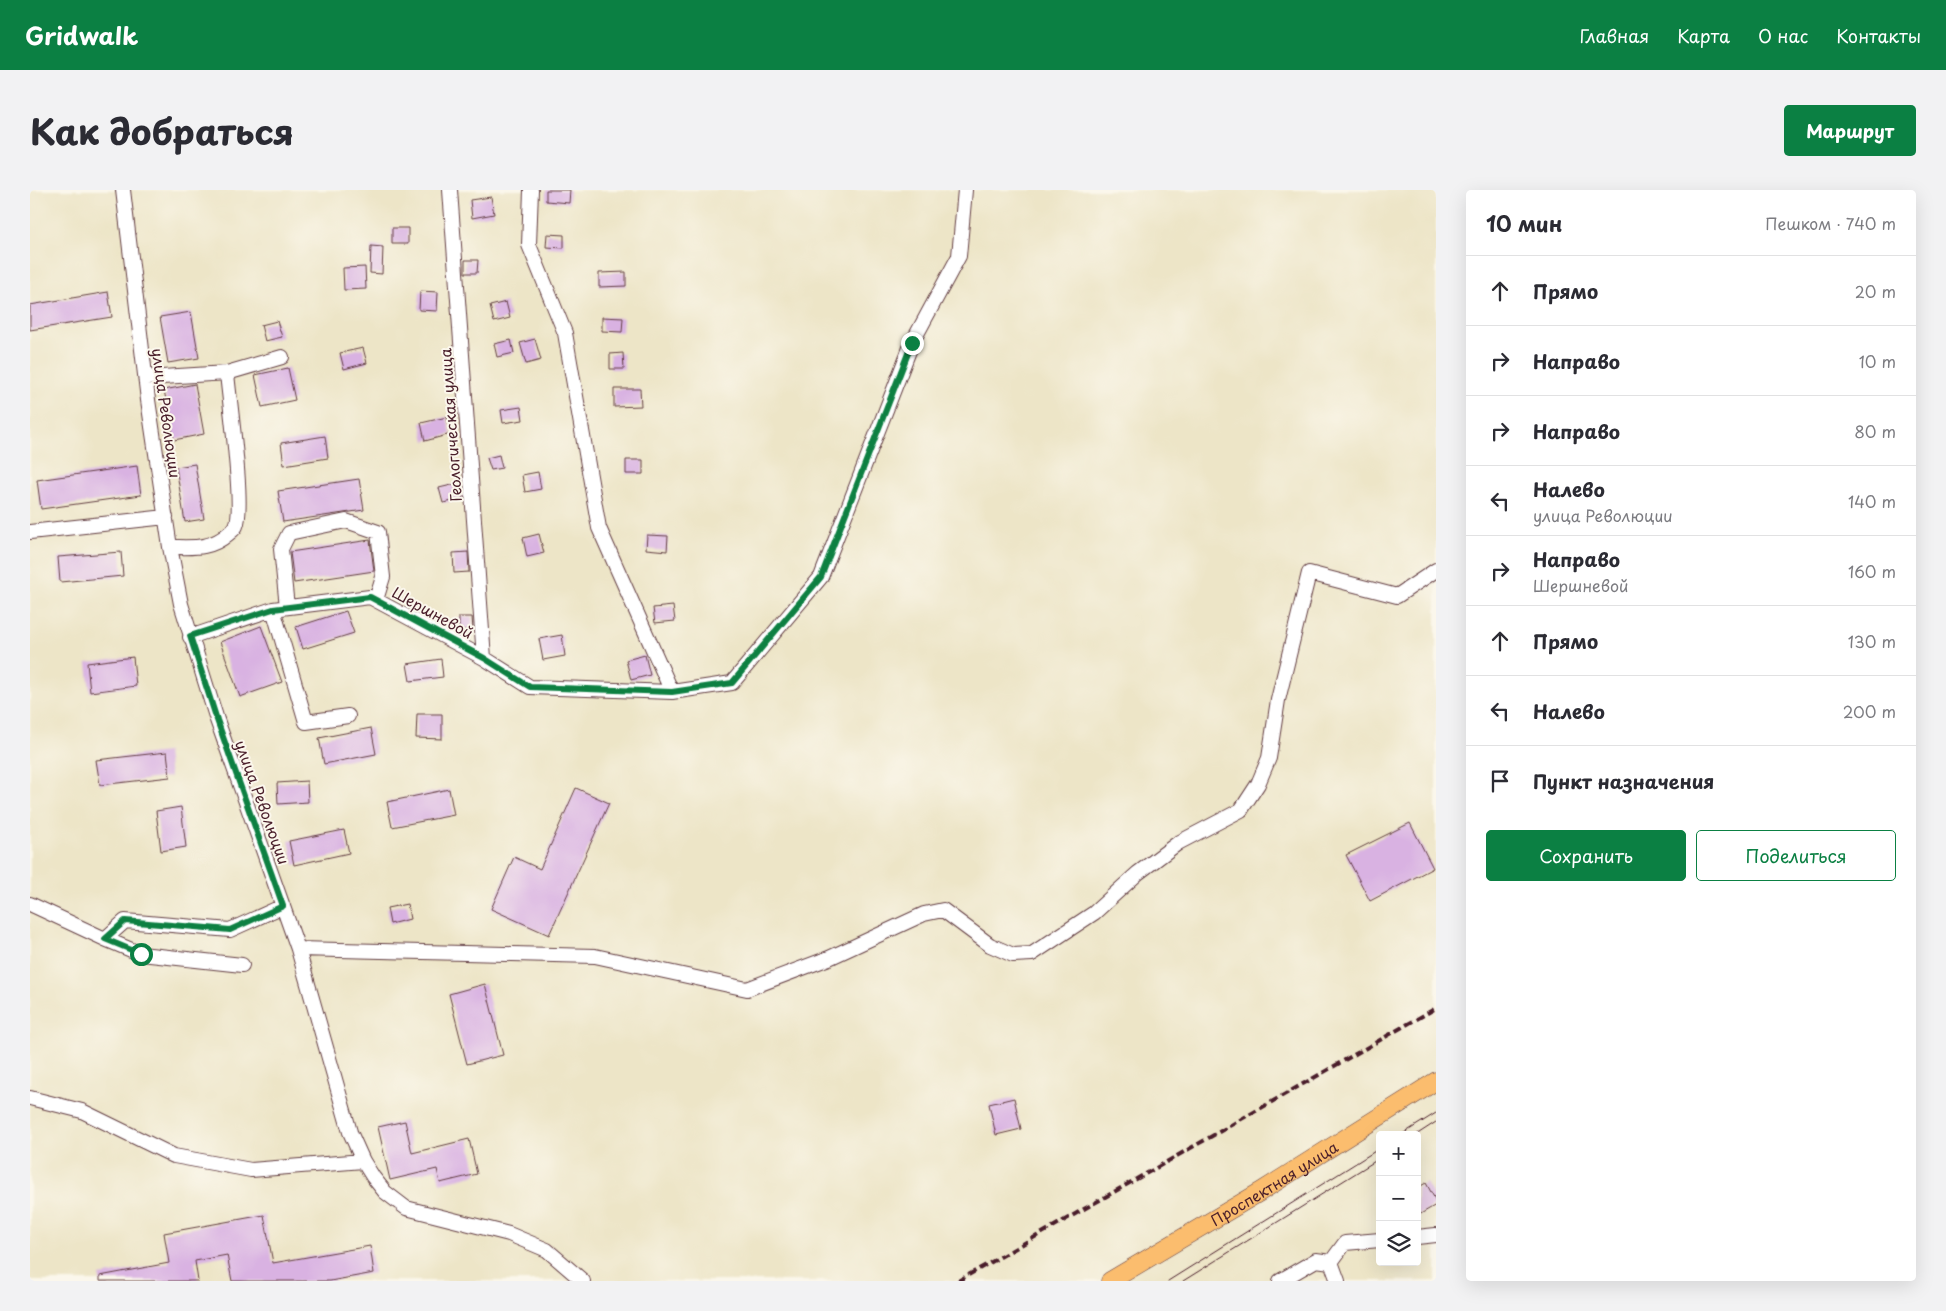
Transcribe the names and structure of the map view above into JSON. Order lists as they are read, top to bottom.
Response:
{
  "streets": {
    "main road": ["Проспектная улица"],
    "street": ["улица Революции", "Геологическая улица", "Шершневой"]
  },
  "crossings": [
    ["улица Революции", "Шершневой"],
    ["Геологическая улица", "Шершневой"]
  ],
  "page": {
    "header": "Gridwalk",
    "nav": [
      "Главная",
      "Карта",
      "О нас",
      "Контакты"
    ],
    "title": "Как добраться",
    "buttons": [
      "Маршрут",
      ["Сохранить", "Поделиться"]
    ],
    "heading": ["10 мин", "Пешком · 740 m"],
    "list": [
      ["Прямо", "20 m"],
      ["Направо", "10 m"],
      ["Направо", "80 m"],
      ["Налево", "улица Революции", "140 m"],
      ["Направо", "Шершневой", "160 m"],
      ["Прямо", "130 m"],
      ["Налево", "200 m"],
      "Пункт назначения"
    ],
    "map_buttons": ["+", "−"]
  }
}
